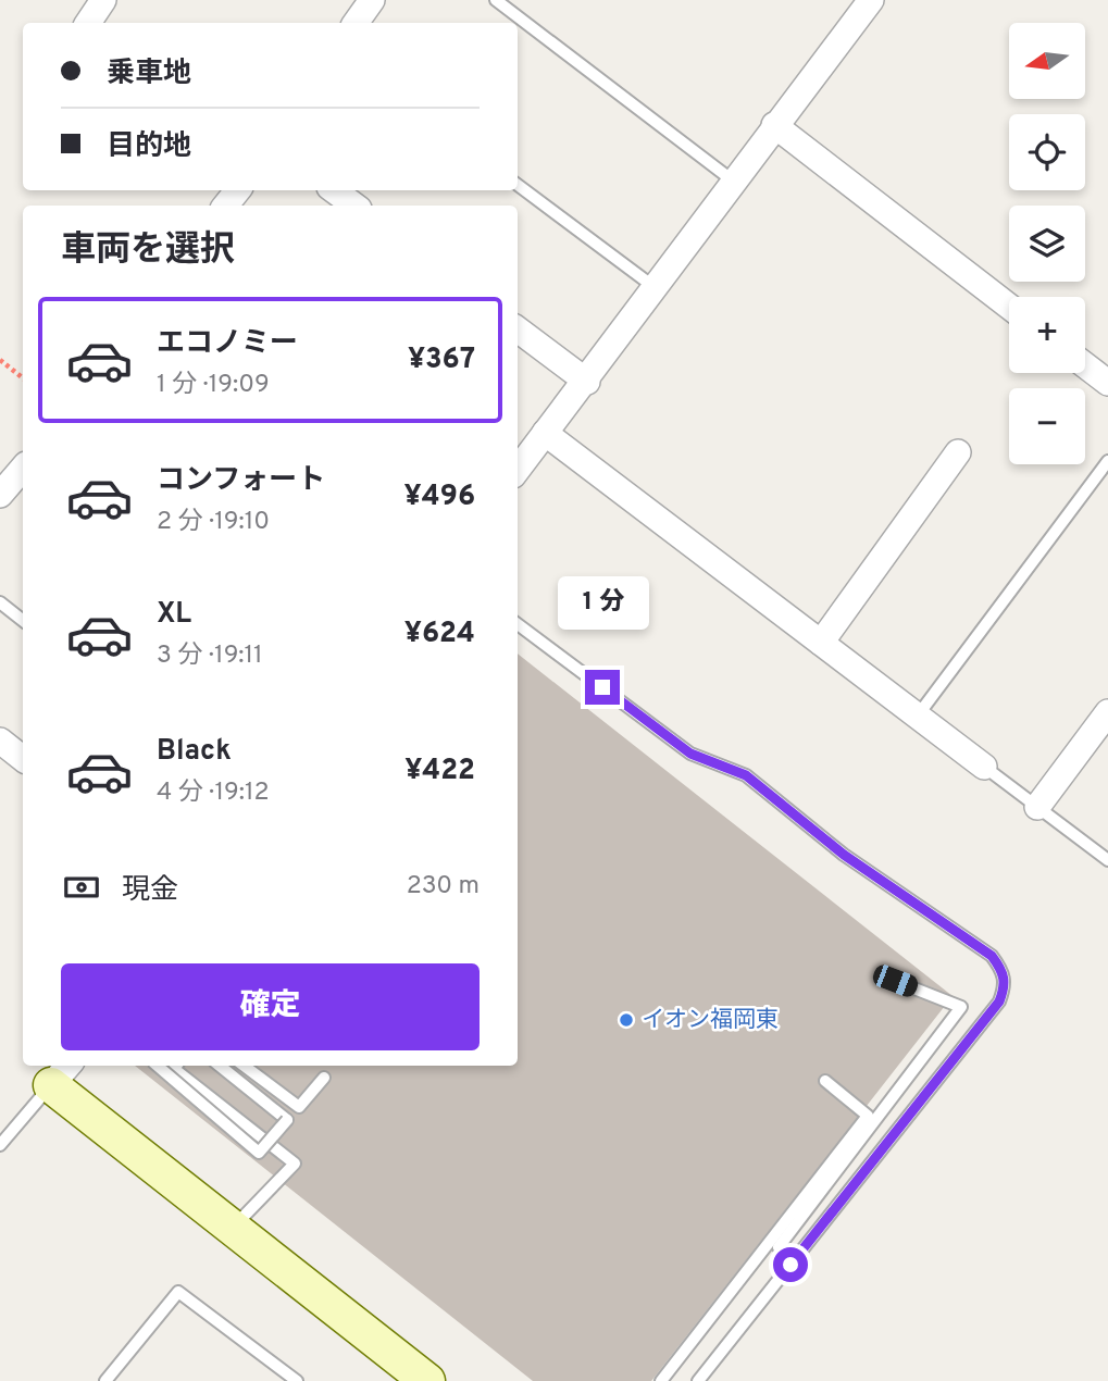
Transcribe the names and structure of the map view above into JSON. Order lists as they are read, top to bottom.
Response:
{
  "places": ["イオン福岡東"],
  "north": "left",
  "page": {
    "map_buttons": ["+", "−"],
    "banner": ["乗車地", "目的地"],
    "heading": "車両を選択",
    "list": [
      {
        "name": "エコノミー",
        "note": "1 分 · 19:09",
        "value": "¥367"
      },
      {
        "name": "コンフォート",
        "note": "2 分 · 19:10",
        "value": "¥496"
      },
      {
        "name": "XL",
        "note": "3 分 · 19:11",
        "value": "¥624"
      },
      {
        "name": "Black",
        "note": "4 分 · 19:12",
        "value": "¥422"
      }
    ],
    "bubble": "1 分",
    "pay": ["現金", "230 m"],
    "buttons": "確定"
  }
}
